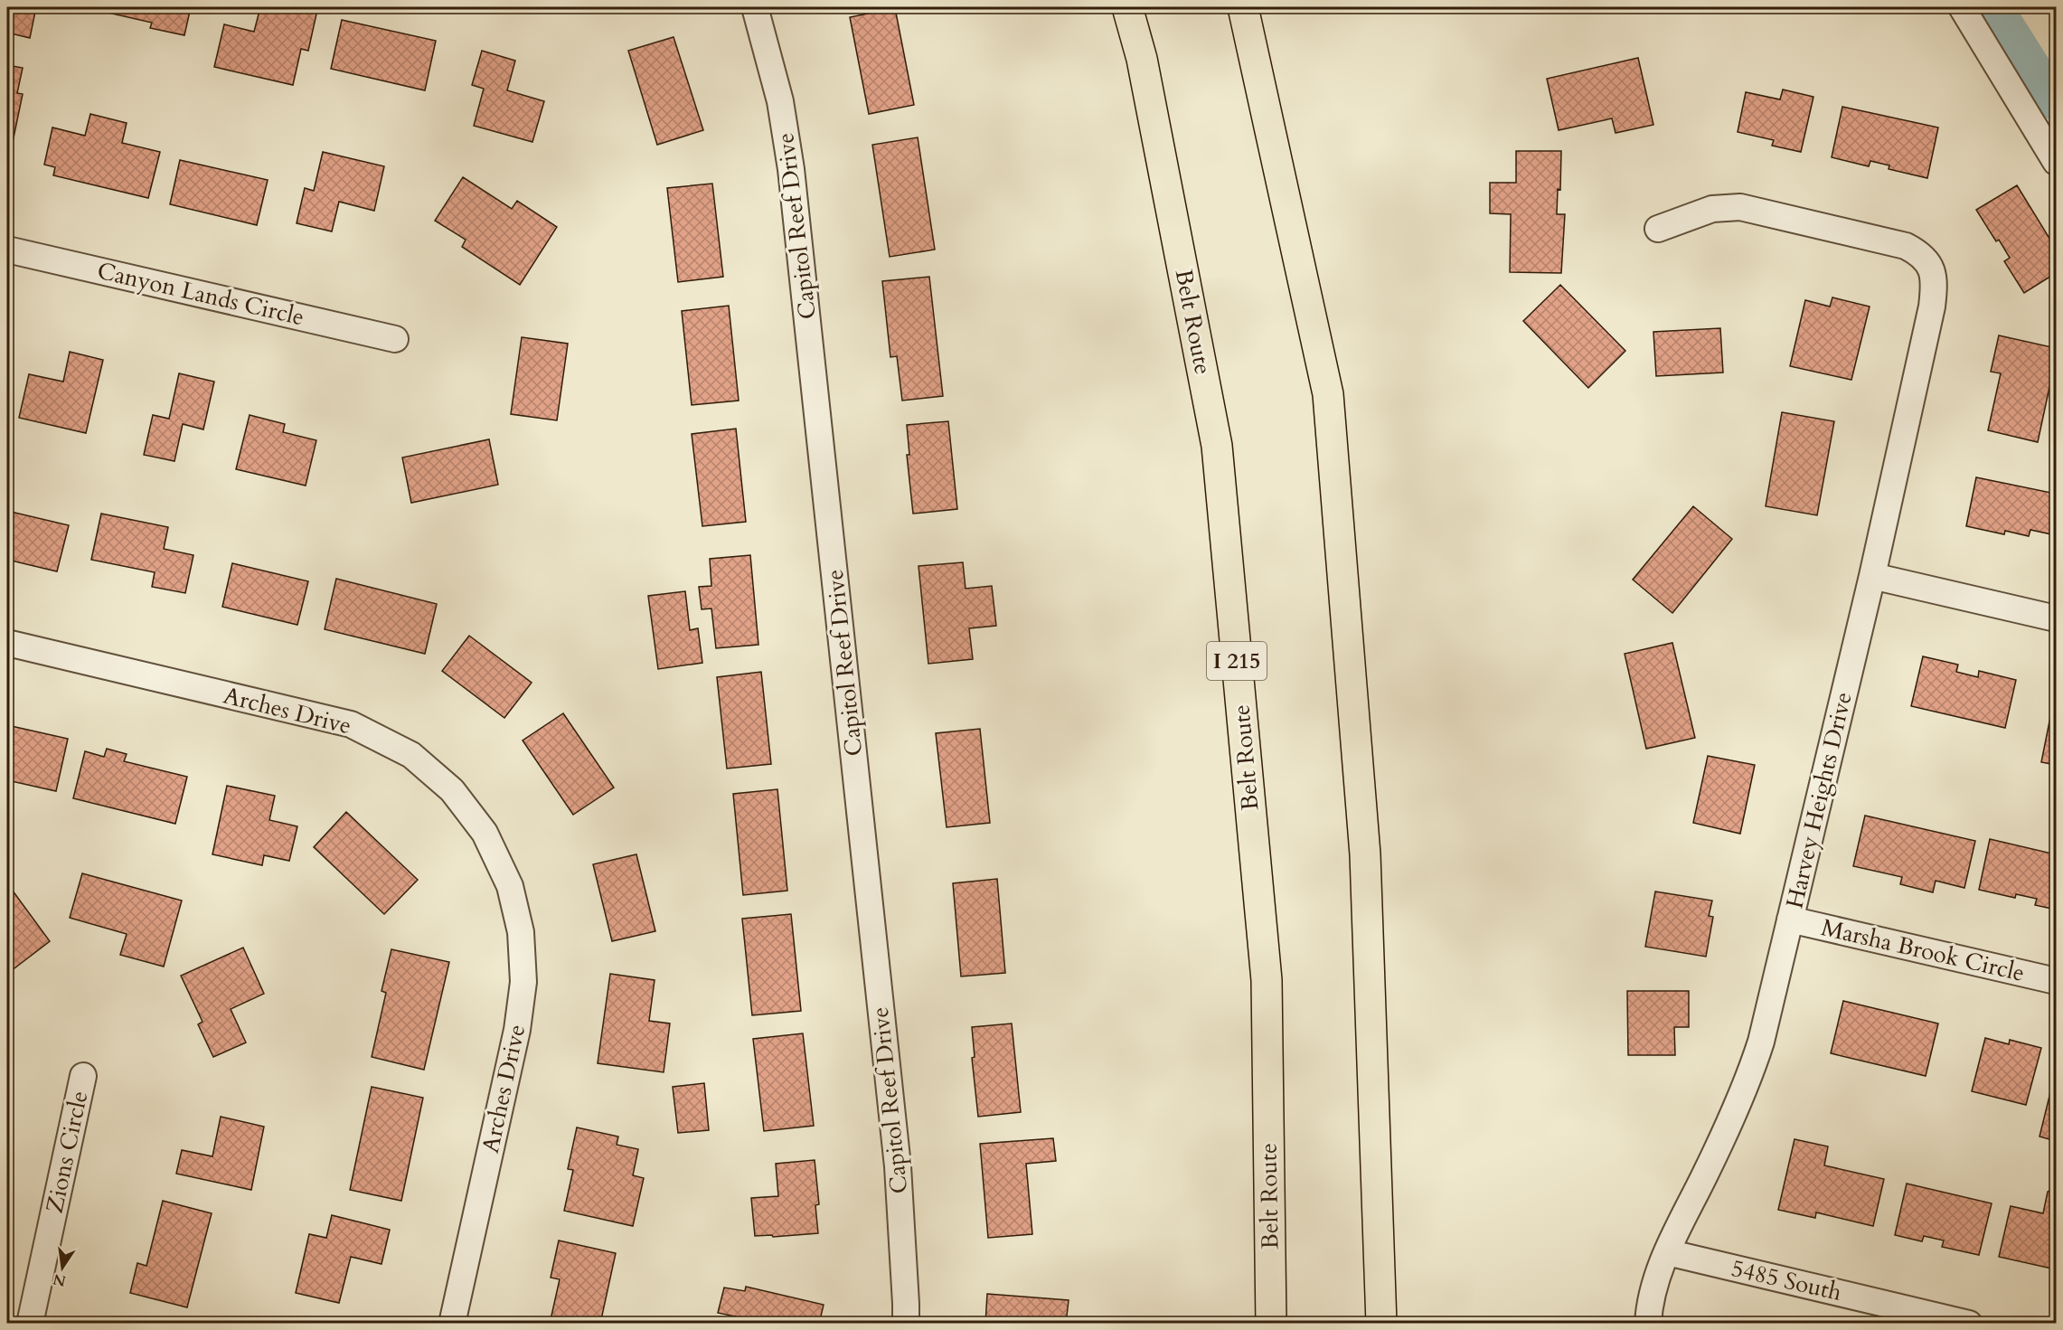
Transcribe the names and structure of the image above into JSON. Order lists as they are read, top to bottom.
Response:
{
  "streets": {
    "highway": ["Belt Route", "I 215"],
    "street": [
      "Capitol Reef Drive",
      "Canyon Lands Circle",
      "Arches Drive",
      "Harvey Heights Drive",
      "Marsha Brook Circle",
      "Zions Circle",
      "5485 South"
    ]
  },
  "crossings": [
    ["Harvey Heights Drive", "Marsha Brook Circle"],
    ["Harvey Heights Drive", "5485 South"]
  ],
  "north": "bottom"
}
